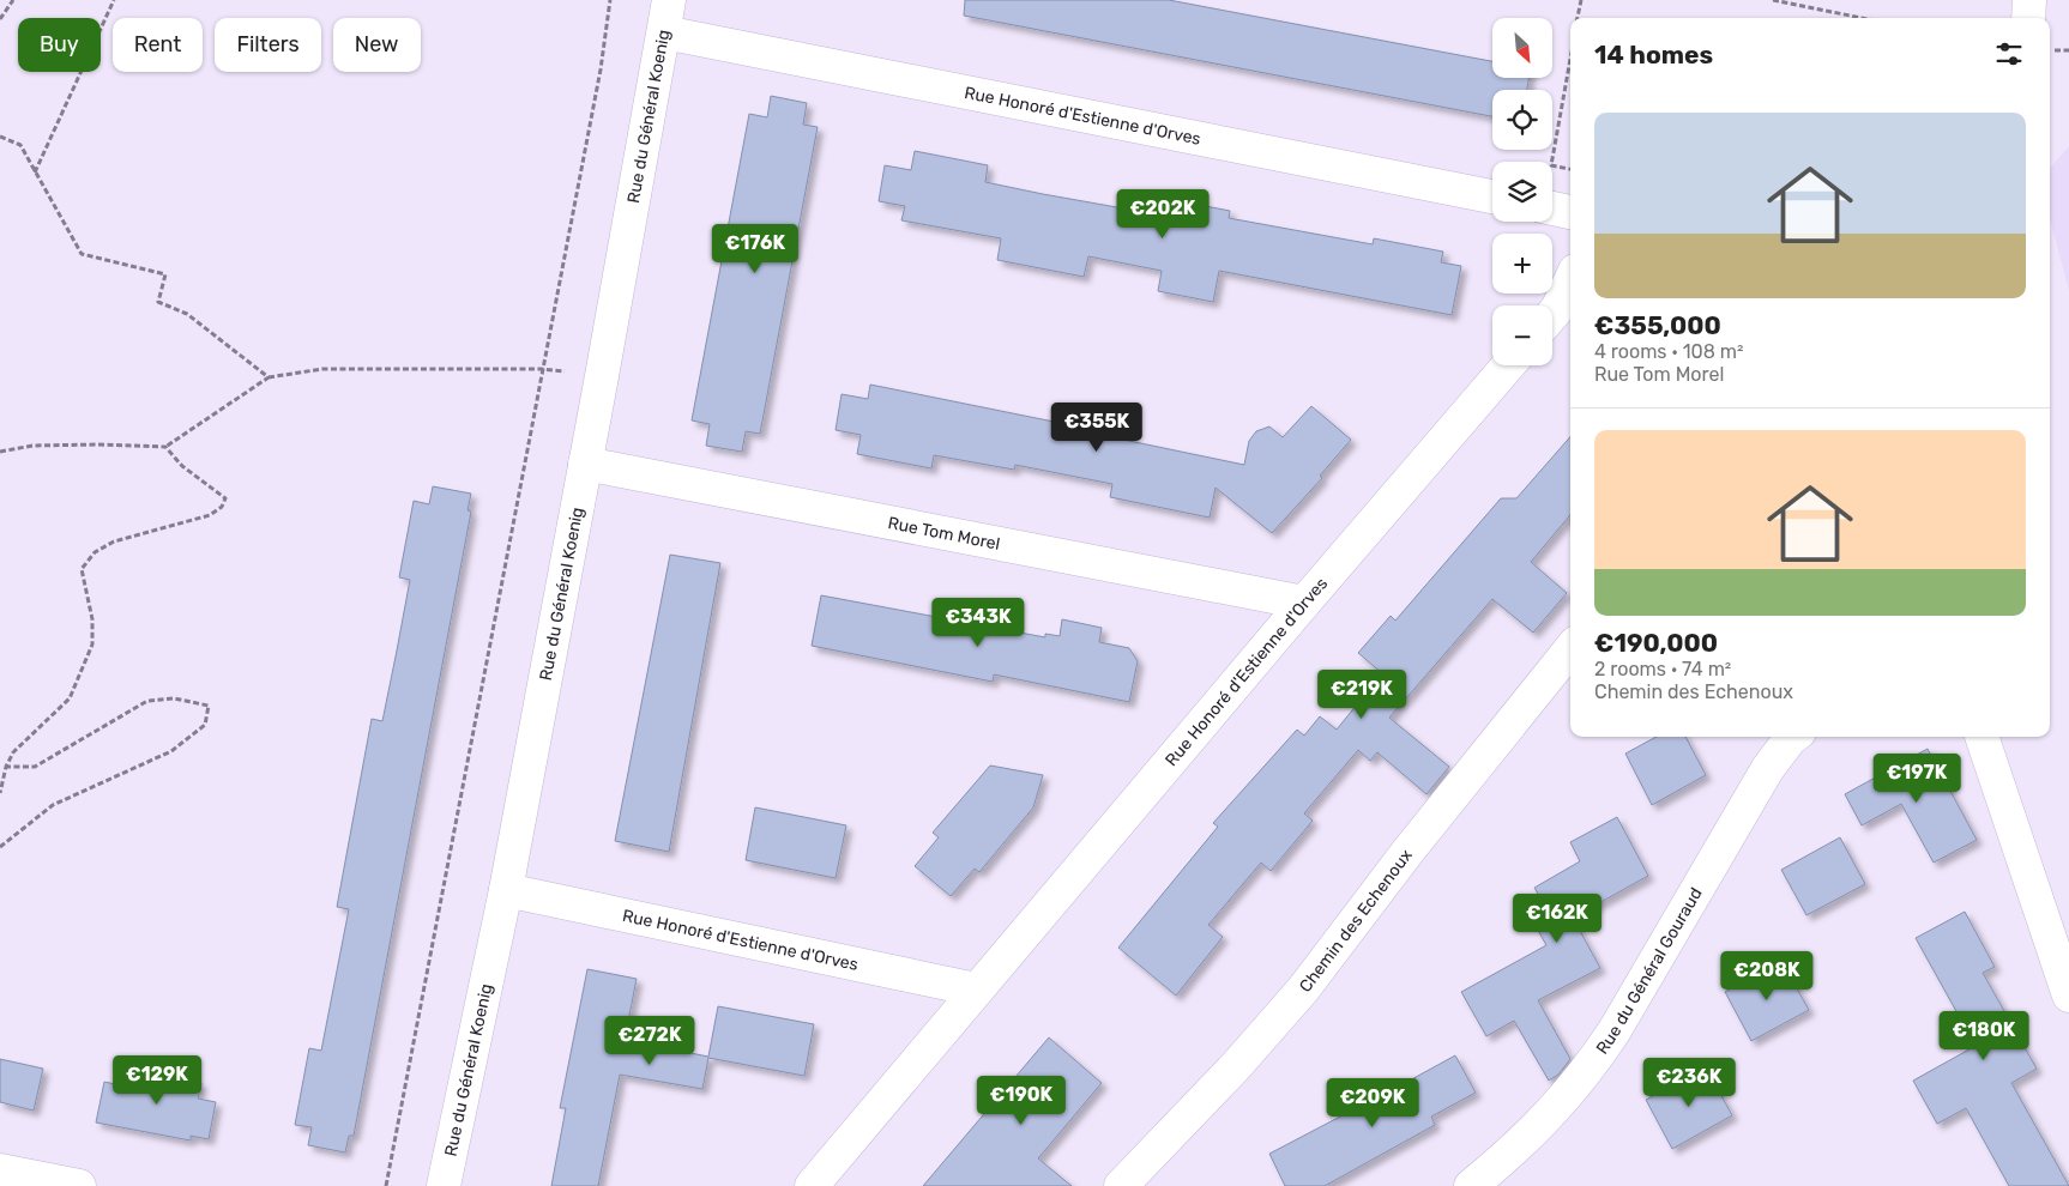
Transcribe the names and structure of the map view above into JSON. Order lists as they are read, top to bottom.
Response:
{
  "streets": {
    "street": [
      "Rue Honoré d'Estienne d'Orves",
      "Rue du Général Koenig",
      "Rue Tom Morel",
      "Chemin des Echenoux",
      "Rue du Général Gouraud"
    ]
  },
  "crossings": [
    ["Rue Honoré d'Estienne d'Orves", "Rue du Général Koenig"],
    ["Rue Honoré d'Estienne d'Orves", "Rue Tom Morel"],
    ["Rue du Général Koenig", "Rue Tom Morel"]
  ],
  "north": "bottom right",
  "page": {
    "map_buttons": ["+", "−"],
    "chip": [
      "Buy",
      "Rent",
      "Filters",
      "New"
    ],
    "heading": "14 homes",
    "list": [
      {
        "name": "€355,000",
        "note": "4 rooms · 108 m² · Rue Tom Morel"
      },
      {
        "name": "€190,000",
        "note": "2 rooms · 74 m² · Chemin des Echenoux"
      }
    ],
    "price": [
      "€202K",
      "€176K",
      "€355K",
      "€343K",
      "€219K",
      "€197K",
      "€162K",
      "€208K",
      "€180K",
      "€272K",
      "€129K",
      "€236K",
      "€190K",
      "€209K"
    ]
  }
}
